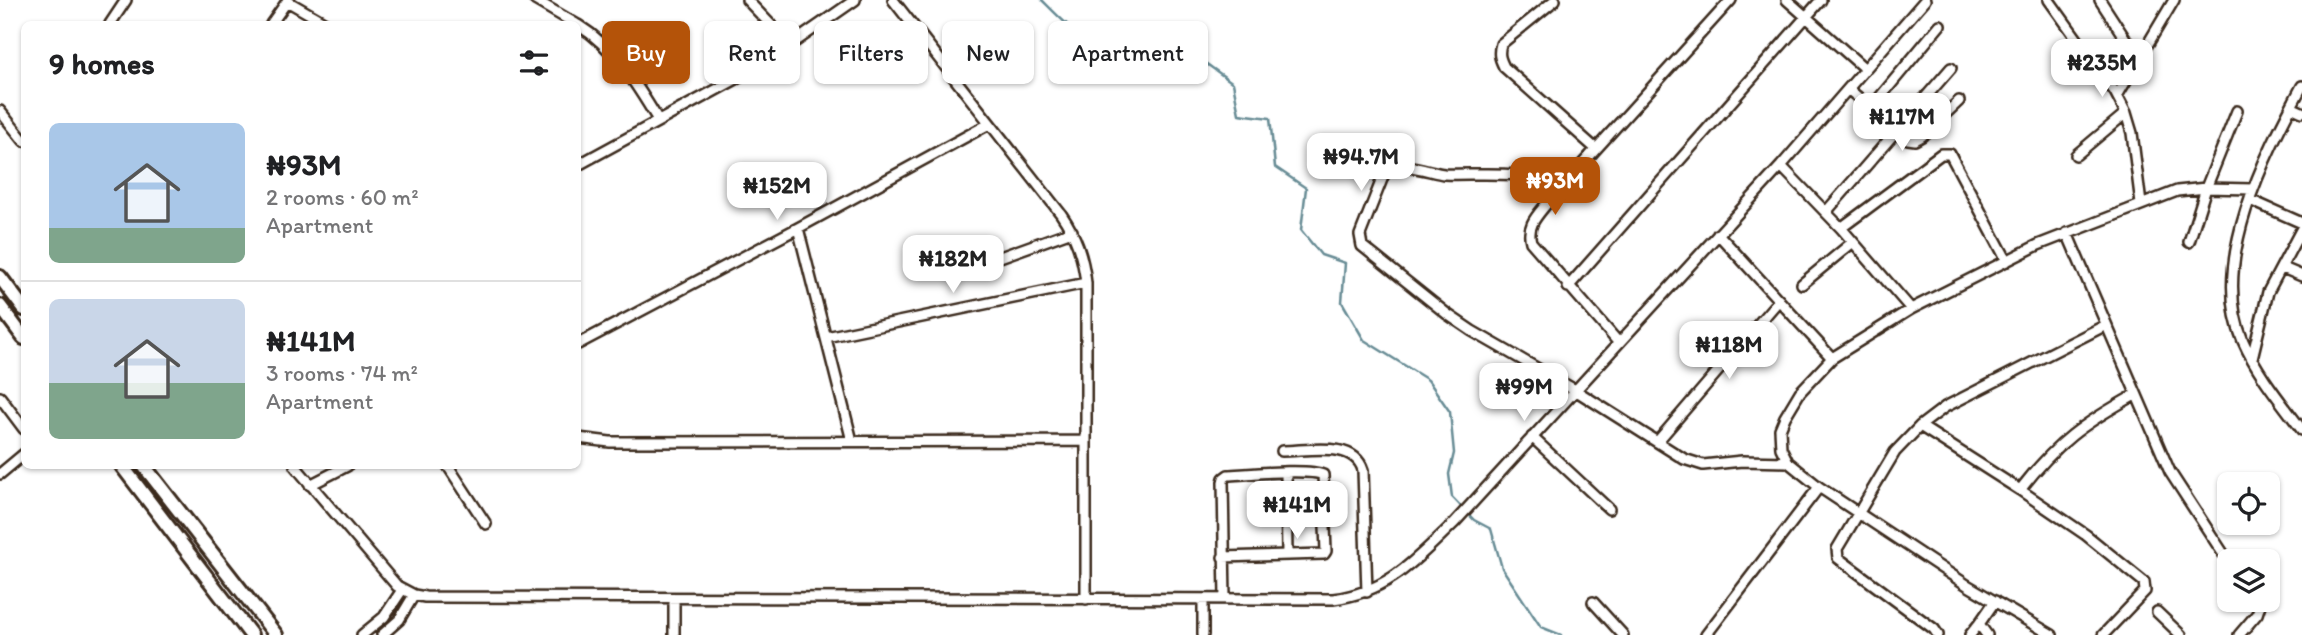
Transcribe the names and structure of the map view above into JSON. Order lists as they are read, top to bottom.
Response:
{
  "page": {
    "chip": [
      "Buy",
      "Rent",
      "Filters",
      "New",
      "Apartment"
    ],
    "heading": "9 homes",
    "price": [
      "₦235M",
      "₦117M",
      "₦94.7M",
      "₦93M",
      "₦152M",
      "₦182M",
      "₦118M",
      "₦99M",
      "₦141M"
    ],
    "list": [
      {
        "name": "₦93M",
        "note": "2 rooms · 60 m² · Apartment"
      },
      {
        "name": "₦141M",
        "note": "3 rooms · 74 m² · Apartment"
      }
    ]
  }
}
